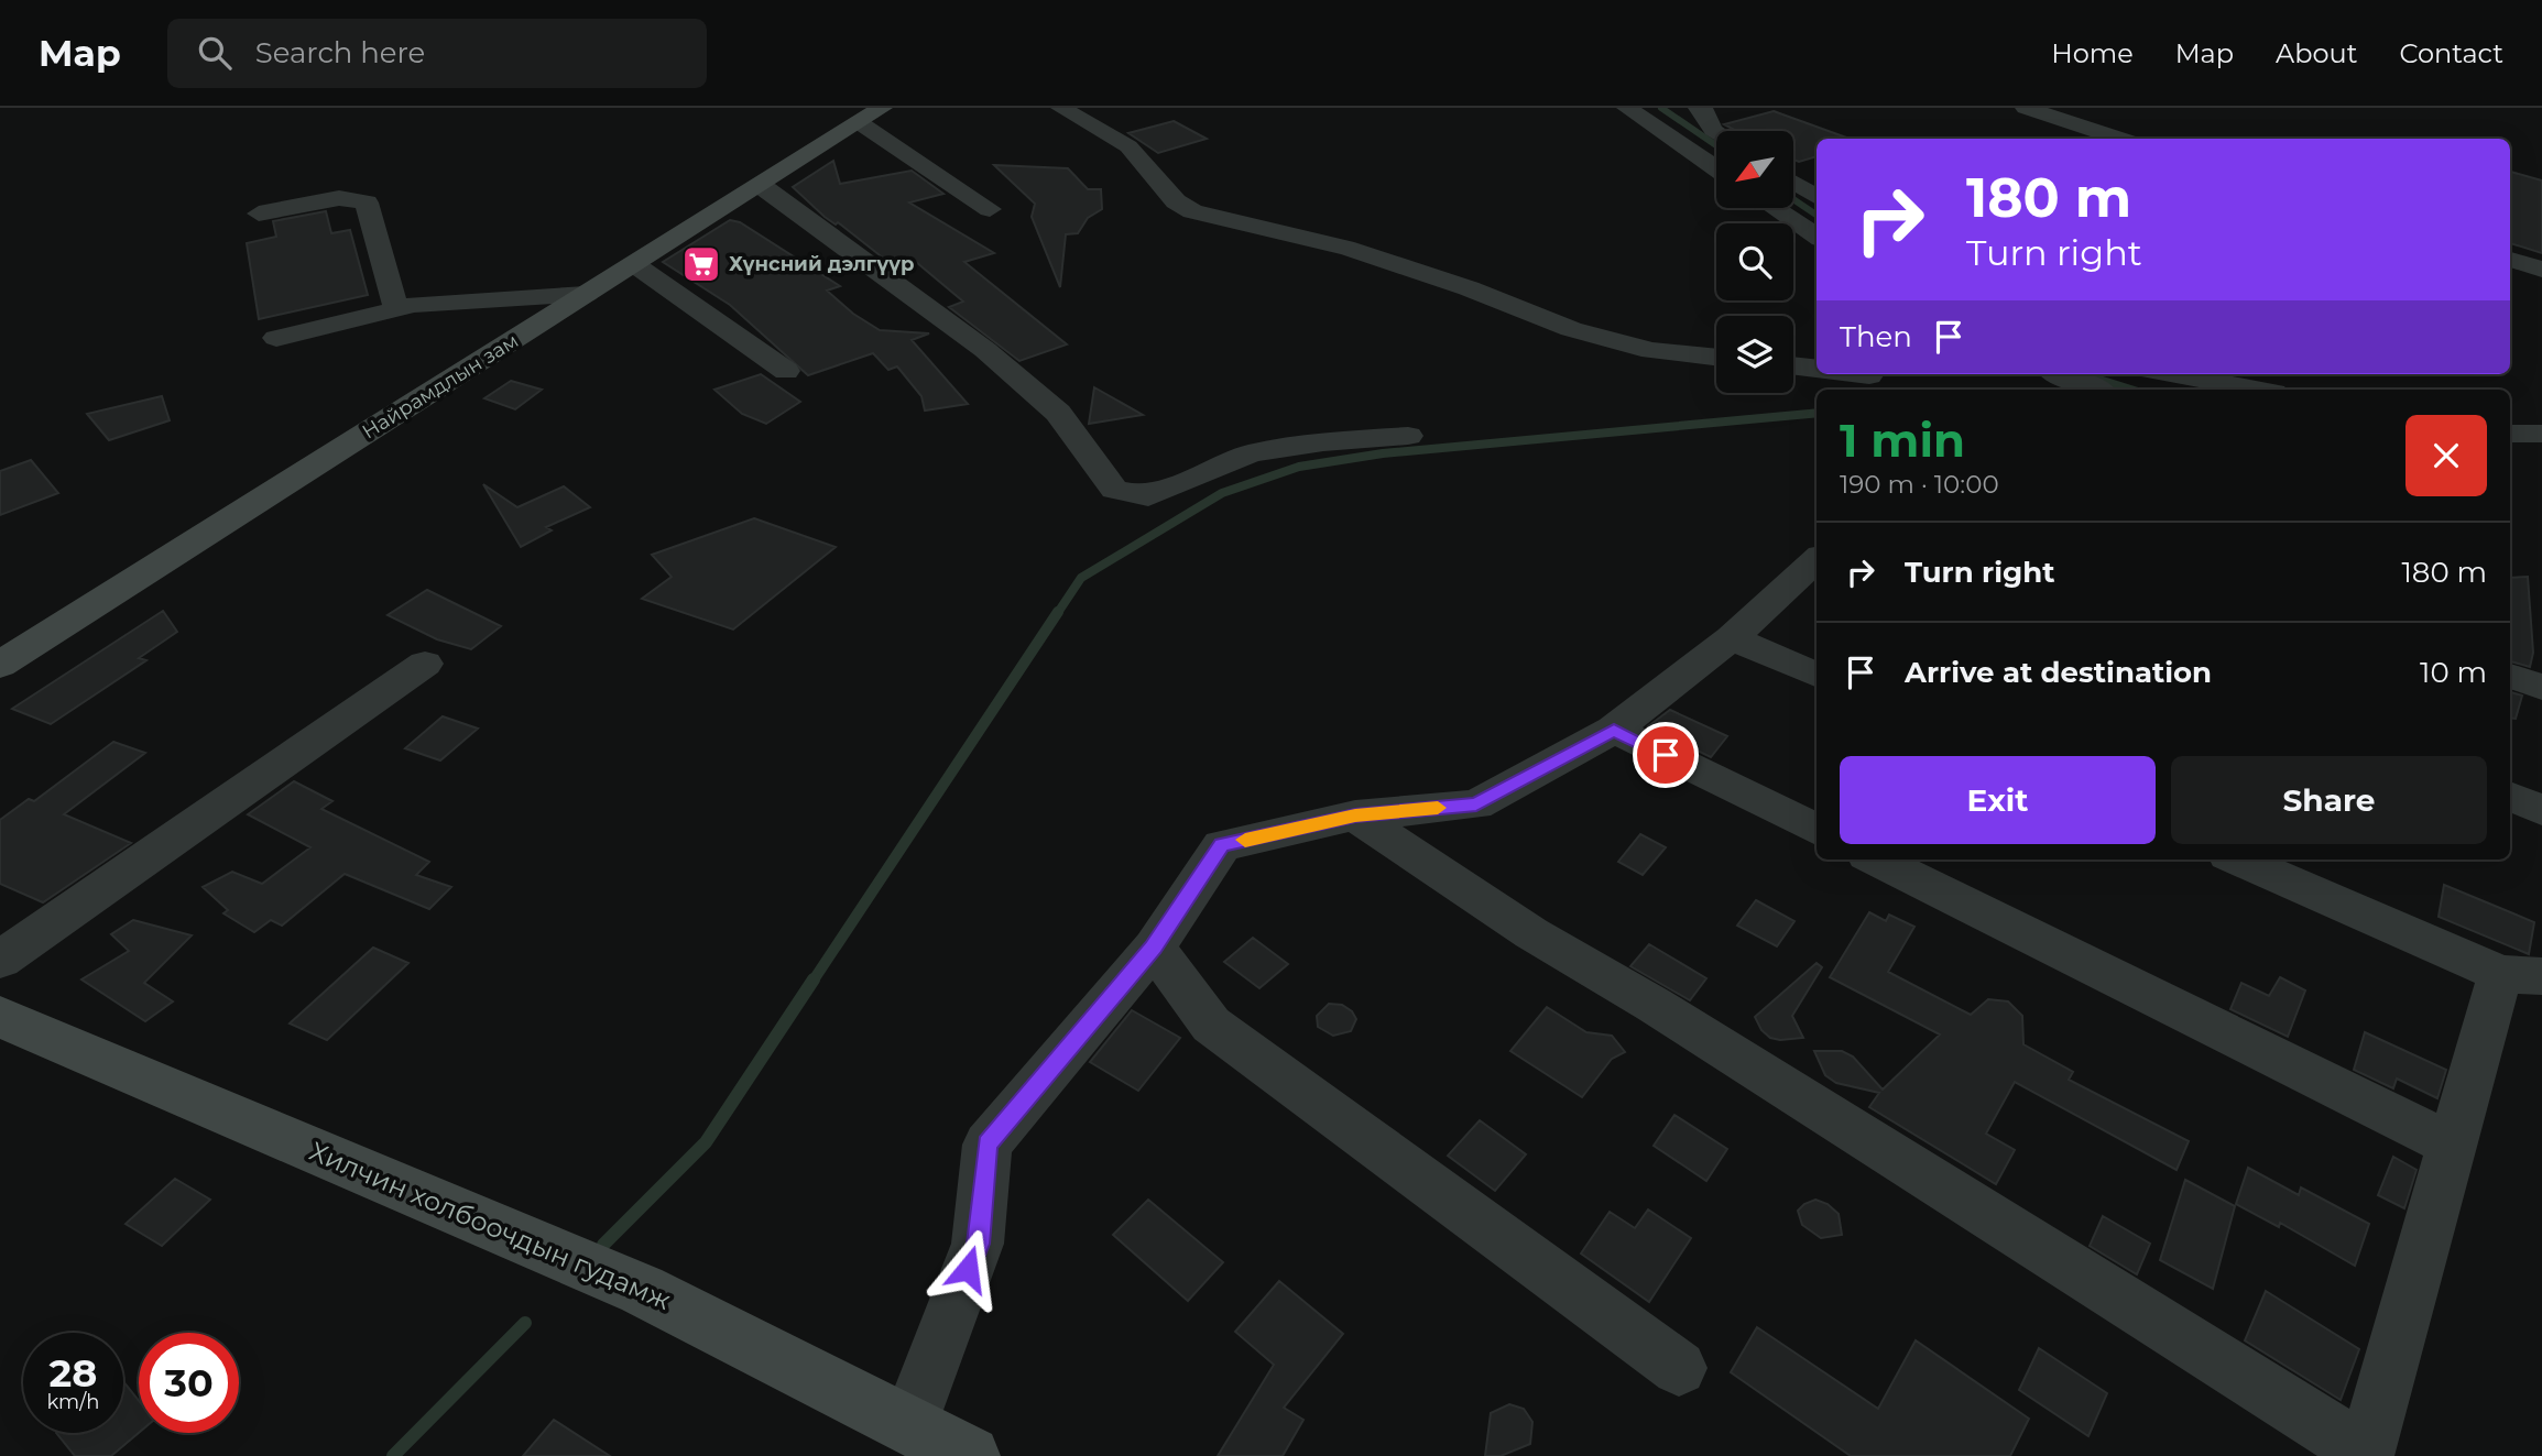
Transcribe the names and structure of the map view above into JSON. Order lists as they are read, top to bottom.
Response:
{
  "streets": {
    "main road": ["Найрамдлын зам", "Хилчин холбоочдын гудамж"]
  },
  "places": {
    "supermarket": ["Хүнсний дэлгүүр"]
  },
  "north": "bottom left",
  "page": {
    "header": "Map",
    "search": "Search here",
    "nav": [
      "Home",
      "Map",
      "About",
      "Contact"
    ],
    "turn": ["180 m", "Turn right"],
    "then": "Then",
    "heading": ["1 min", "190 m · 10:00"],
    "list": [
      {
        "name": "Turn right",
        "value": "180 m"
      },
      {
        "name": "Arrive at destination",
        "value": "10 m"
      }
    ],
    "buttons": ["Exit", "Share"],
    "speed": "28 km/h",
    "limit": "30"
  }
}
